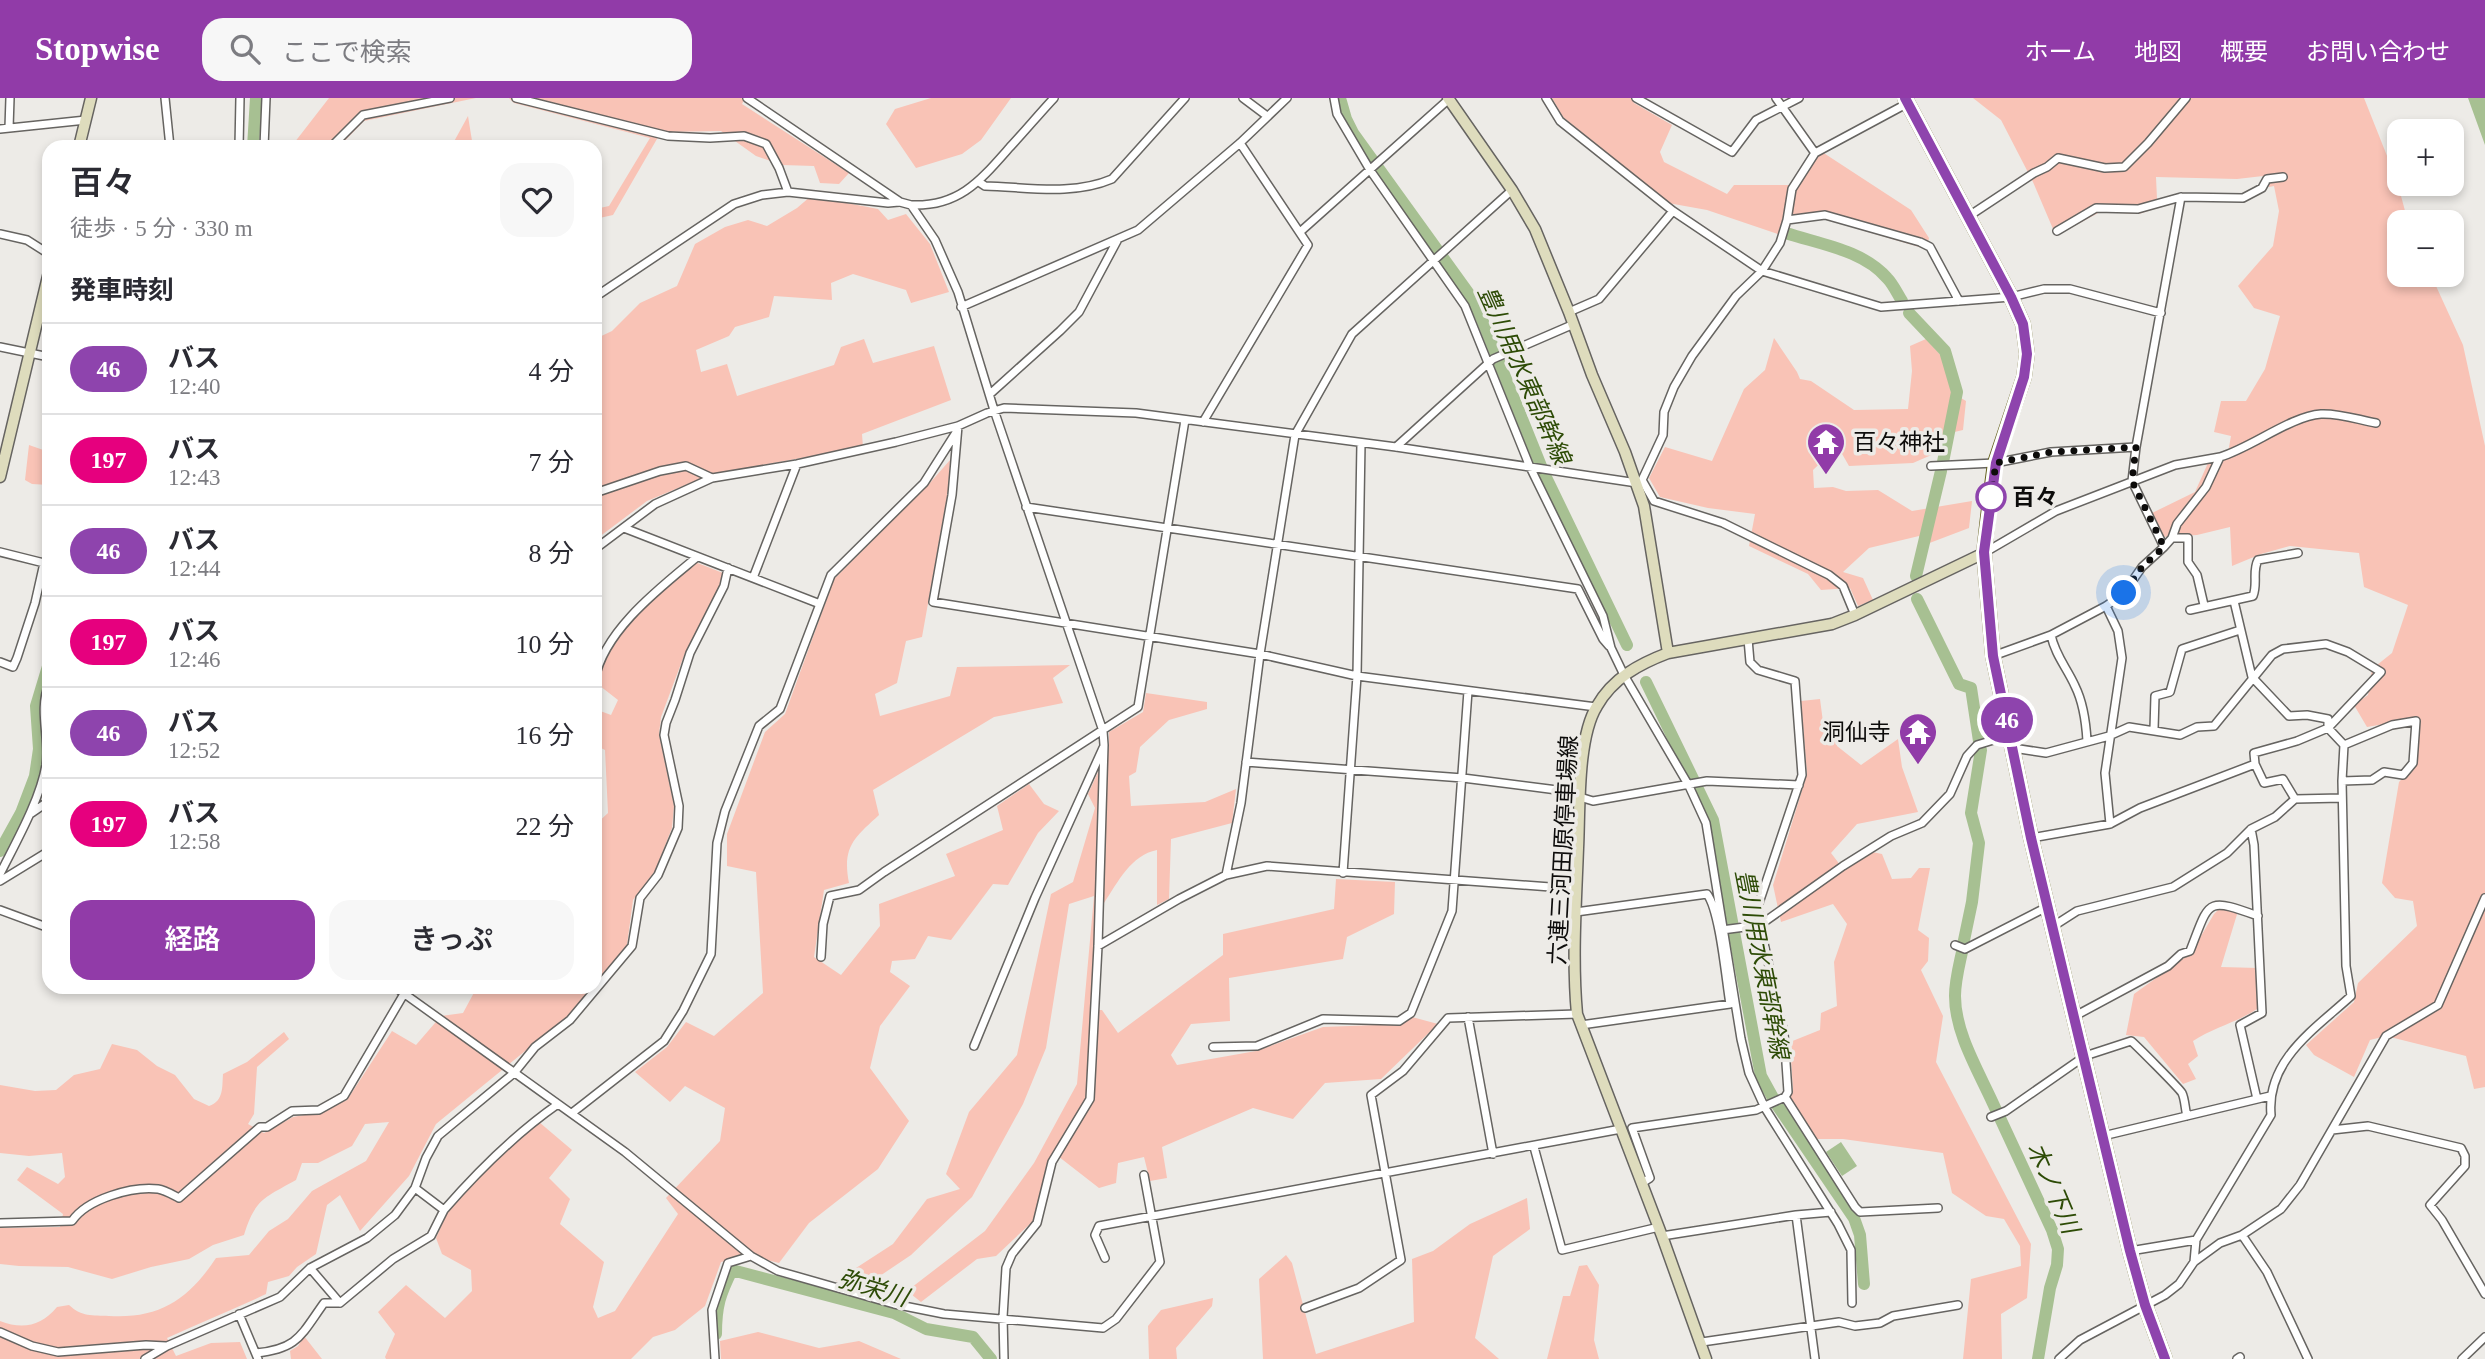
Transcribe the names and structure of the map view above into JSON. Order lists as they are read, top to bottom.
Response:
{
  "streets": {
    "main road": ["六連三河田原停車場線"]
  },
  "water": ["豊川用水東部幹線", "木ノ下川", "弥栄川"],
  "places": {
    "temple": ["百々神社", "洞仙寺"],
    "other": ["百々"]
  },
  "lines": ["bus line 46"],
  "page": {
    "header": "Stopwise",
    "search": "ここで検索",
    "nav": [
      "ホーム",
      "地図",
      "概要",
      "お問い合わせ"
    ],
    "on_map": "46",
    "map_buttons": ["+", "−"],
    "heading": [
      ["百々", "徒歩 · 5 分 · 330 m"],
      "発車時刻"
    ],
    "list": [
      {
        "mark": "46",
        "name": "バス",
        "note": "12:40",
        "value": "4 分"
      },
      {
        "mark": "197",
        "name": "バス",
        "note": "12:43",
        "value": "7 分"
      },
      {
        "mark": "46",
        "name": "バス",
        "note": "12:44",
        "value": "8 分"
      },
      {
        "mark": "197",
        "name": "バス",
        "note": "12:46",
        "value": "10 分"
      },
      {
        "mark": "46",
        "name": "バス",
        "note": "12:52",
        "value": "16 分"
      },
      {
        "mark": "197",
        "name": "バス",
        "note": "12:58",
        "value": "22 分"
      }
    ],
    "buttons": ["経路", "きっぷ"]
  }
}
